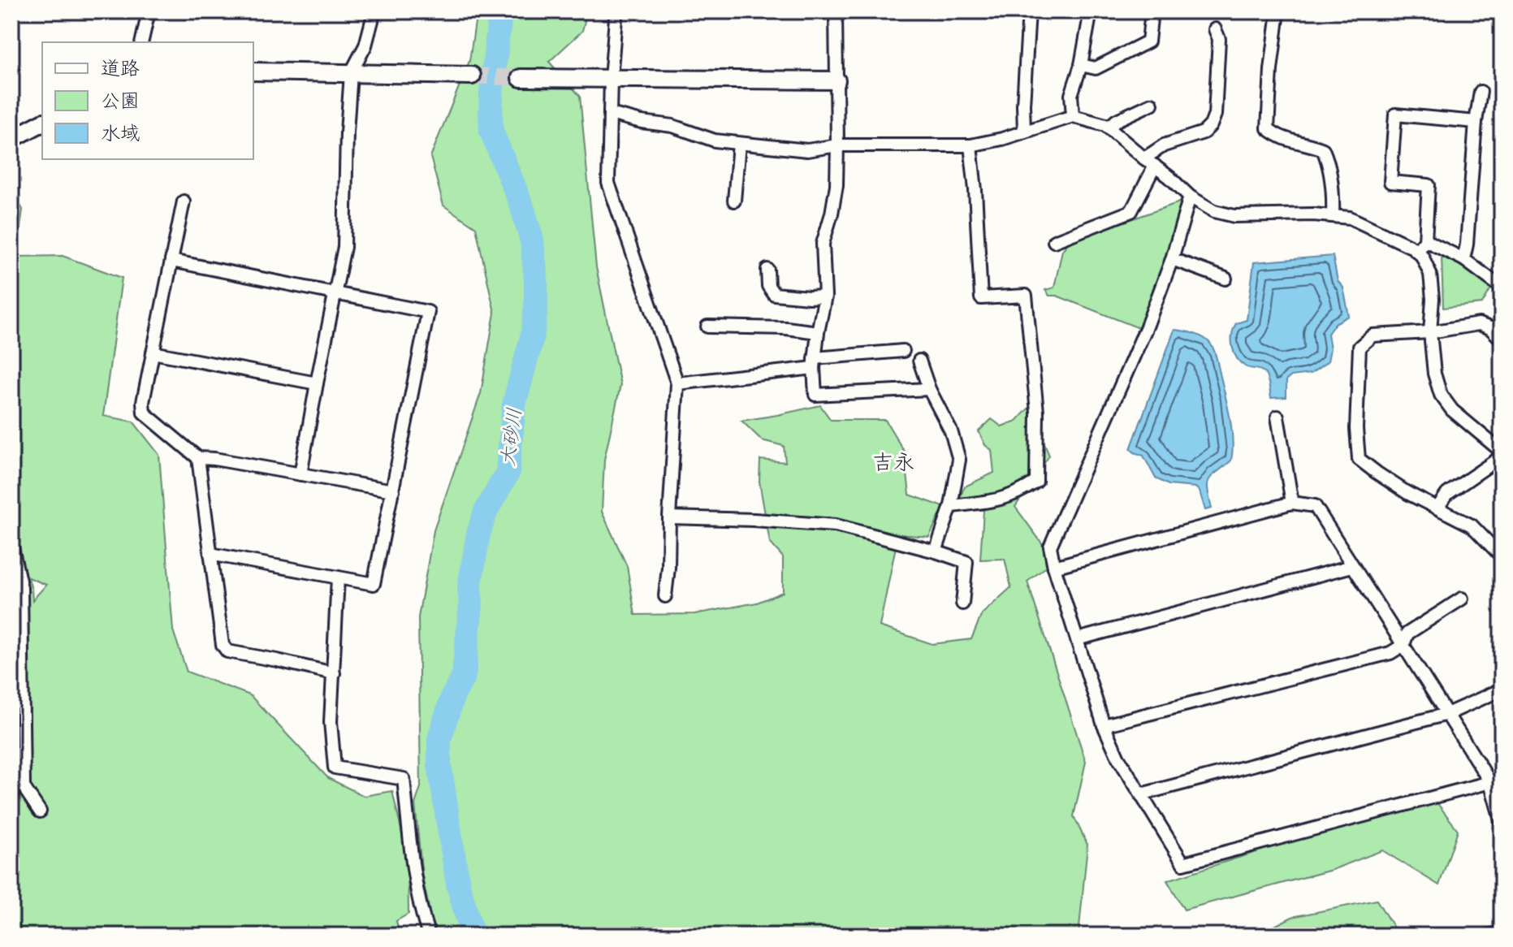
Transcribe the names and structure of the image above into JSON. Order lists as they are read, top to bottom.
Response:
{
  "districts": ["吉永"],
  "water": ["大砂川"],
  "legend": ["道路", "公園", "水域"]
}
